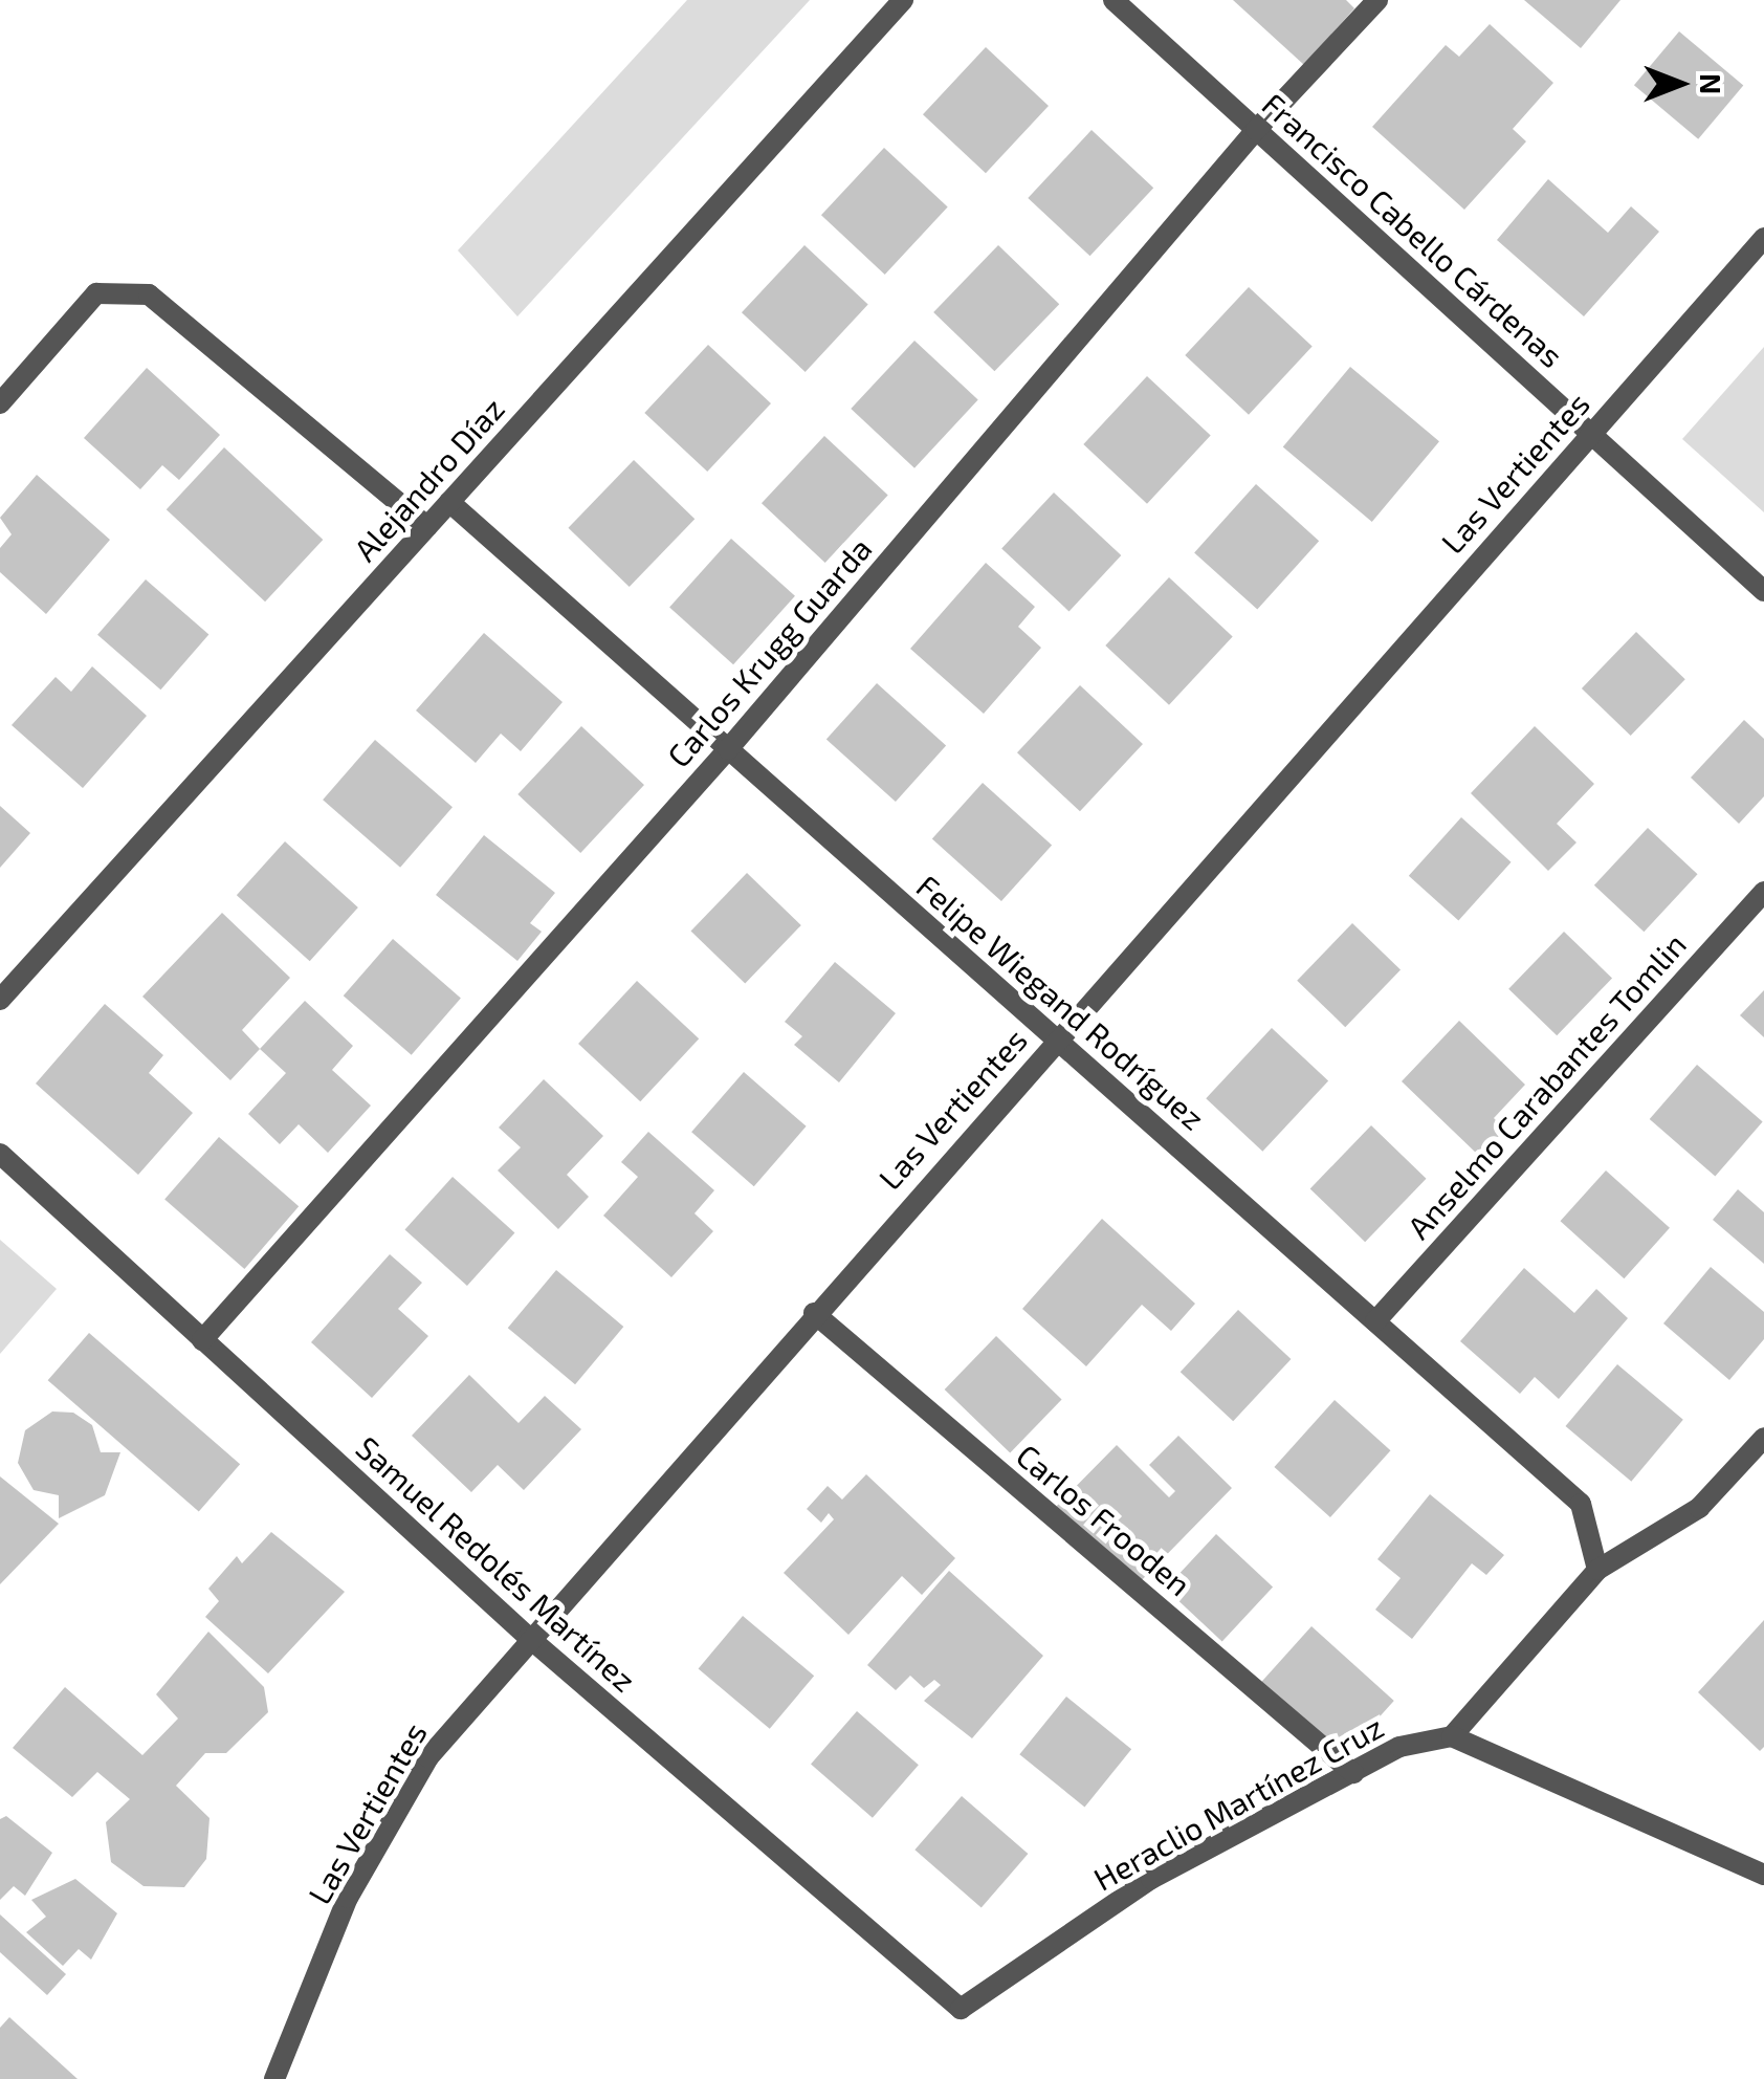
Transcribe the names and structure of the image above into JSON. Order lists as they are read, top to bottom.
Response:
{
  "streets": {
    "street": [
      "Francisco Cabello Cárdenas",
      "Las Vertientes",
      "Alejandro Díaz",
      "Carlos Krugg Guarda",
      "Felipe Wiegand Rodríguez",
      "Anselmo Carabantes Tomlin",
      "Carlos Frooden",
      "Samuel Redolés Martínez",
      "Heraclio Martínez Cruz"
    ]
  },
  "crossings": [
    ["Francisco Cabello Cárdenas", "Las Vertientes"],
    ["Francisco Cabello Cárdenas", "Carlos Krugg Guarda"],
    ["Las Vertientes", "Felipe Wiegand Rodríguez"],
    ["Las Vertientes", "Carlos Frooden"],
    ["Las Vertientes", "Samuel Redolés Martínez"],
    ["Alejandro Díaz", "Felipe Wiegand Rodríguez"],
    ["Carlos Krugg Guarda", "Felipe Wiegand Rodríguez"],
    ["Carlos Krugg Guarda", "Samuel Redolés Martínez"],
    ["Felipe Wiegand Rodríguez", "Anselmo Carabantes Tomlin"],
    ["Carlos Frooden", "Heraclio Martínez Cruz"],
    ["Samuel Redolés Martínez", "Heraclio Martínez Cruz"]
  ],
  "north": "right"
}
